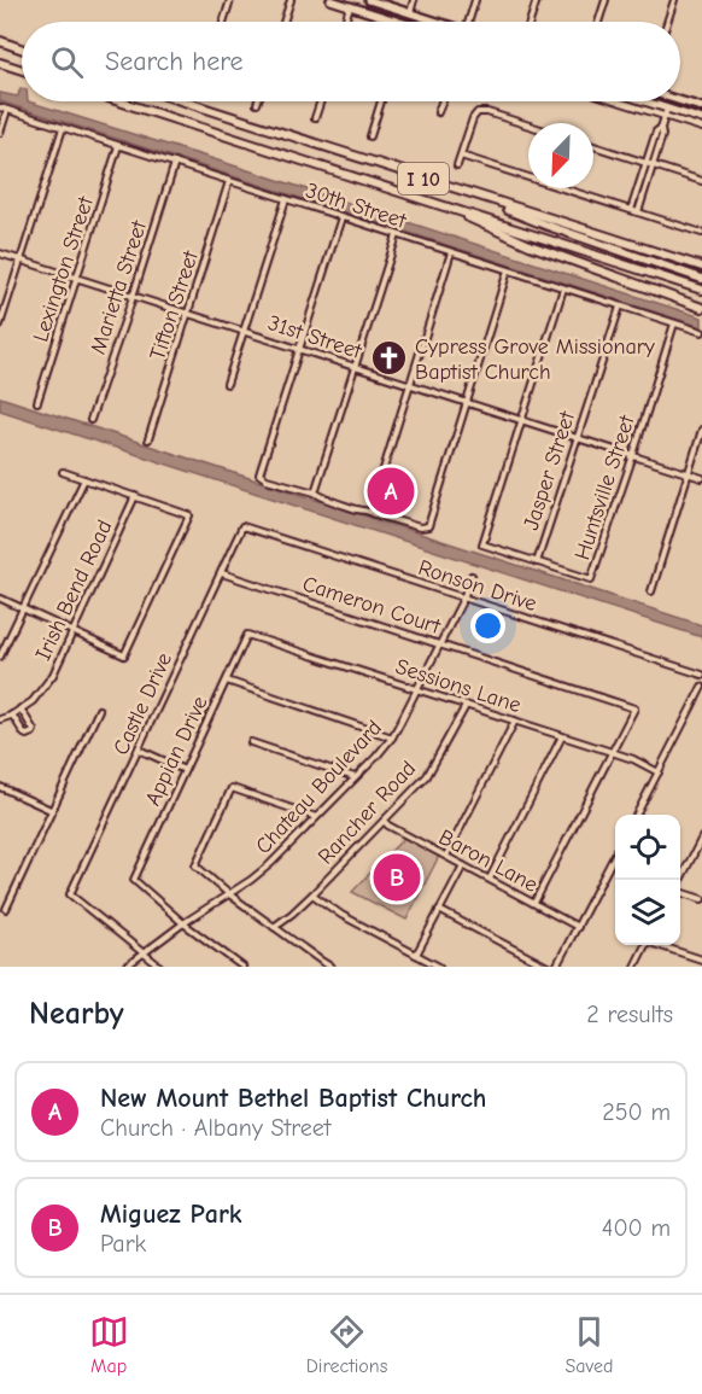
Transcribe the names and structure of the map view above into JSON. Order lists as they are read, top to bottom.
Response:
{
  "streets": {
    "highway": ["I 10"],
    "street": [
      "30th Street",
      "Lexington Street",
      "Marietta Street",
      "Tifton Street",
      "31st Street",
      "Jasper Street",
      "Huntsville Street",
      "Ronson Drive",
      "Irish Bend Road",
      "Cameron Court",
      "Sessions Lane",
      "Castle Drive",
      "Appian Drive",
      "Chateau Boulevard",
      "Rancher Road",
      "Baron Lane"
    ]
  },
  "crossings": [
    ["30th Street", "Lexington Street"],
    ["30th Street", "Marietta Street"],
    ["30th Street", "Tifton Street"],
    ["30th Street", "Jasper Street"],
    ["30th Street", "Huntsville Street"],
    ["Lexington Street", "31st Street"],
    ["Marietta Street", "31st Street"],
    ["Tifton Street", "31st Street"],
    ["31st Street", "Jasper Street"],
    ["31st Street", "Huntsville Street"],
    ["Jasper Street", "Huntsville Street"],
    ["Ronson Drive", "Castle Drive"],
    ["Ronson Drive", "Chateau Boulevard"],
    ["Cameron Court", "Sessions Lane"],
    ["Cameron Court", "Castle Drive"],
    ["Cameron Court", "Chateau Boulevard"],
    ["Sessions Lane", "Appian Drive"],
    ["Sessions Lane", "Chateau Boulevard"],
    ["Sessions Lane", "Rancher Road"],
    ["Castle Drive", "Chateau Boulevard"],
    ["Appian Drive", "Chateau Boulevard"],
    ["Rancher Road", "Baron Lane"]
  ],
  "places": {
    "church": ["Cypress Grove Missionary Baptist Church"]
  },
  "north": "bottom left",
  "page": {
    "search": "Search here",
    "pins": ["A", "B"],
    "heading": ["Nearby", "2 results"],
    "list": [
      {
        "mark": "A",
        "name": "New Mount Bethel Baptist Church",
        "note": "Church · Albany Street",
        "value": "250 m"
      },
      {
        "mark": "B",
        "name": "Miguez Park",
        "note": "Park",
        "value": "400 m"
      }
    ],
    "nav": ["Map", "Directions", "Saved"]
  }
}
